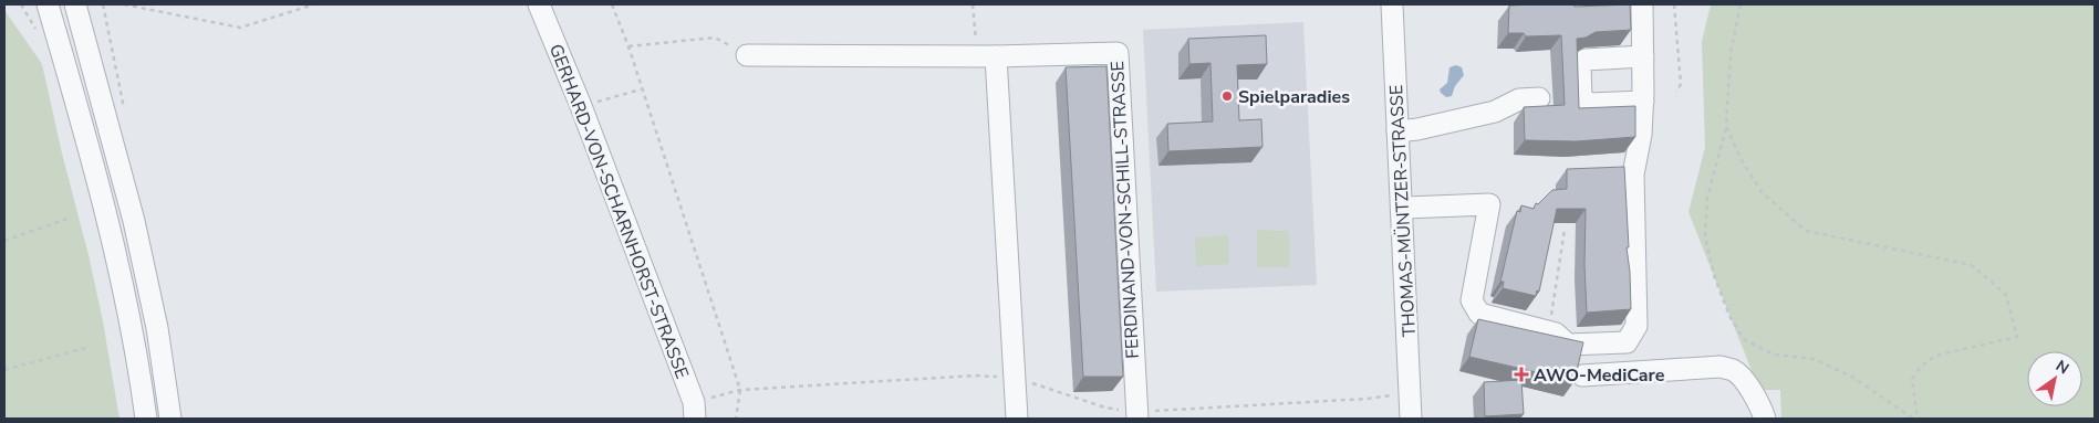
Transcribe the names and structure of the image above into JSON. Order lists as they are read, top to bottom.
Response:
{
  "streets": {
    "street": ["FERDINAND-VON-SCHILL-STRASSE", "GERHARD-VON-SCHARNHORST-STRASSE", "THOMAS-MÜNTZER-STRASSE"]
  },
  "places": {
    "other": ["Spielparadies"],
    "health": ["AWO-MediCare"]
  },
  "north": "top right"
}
